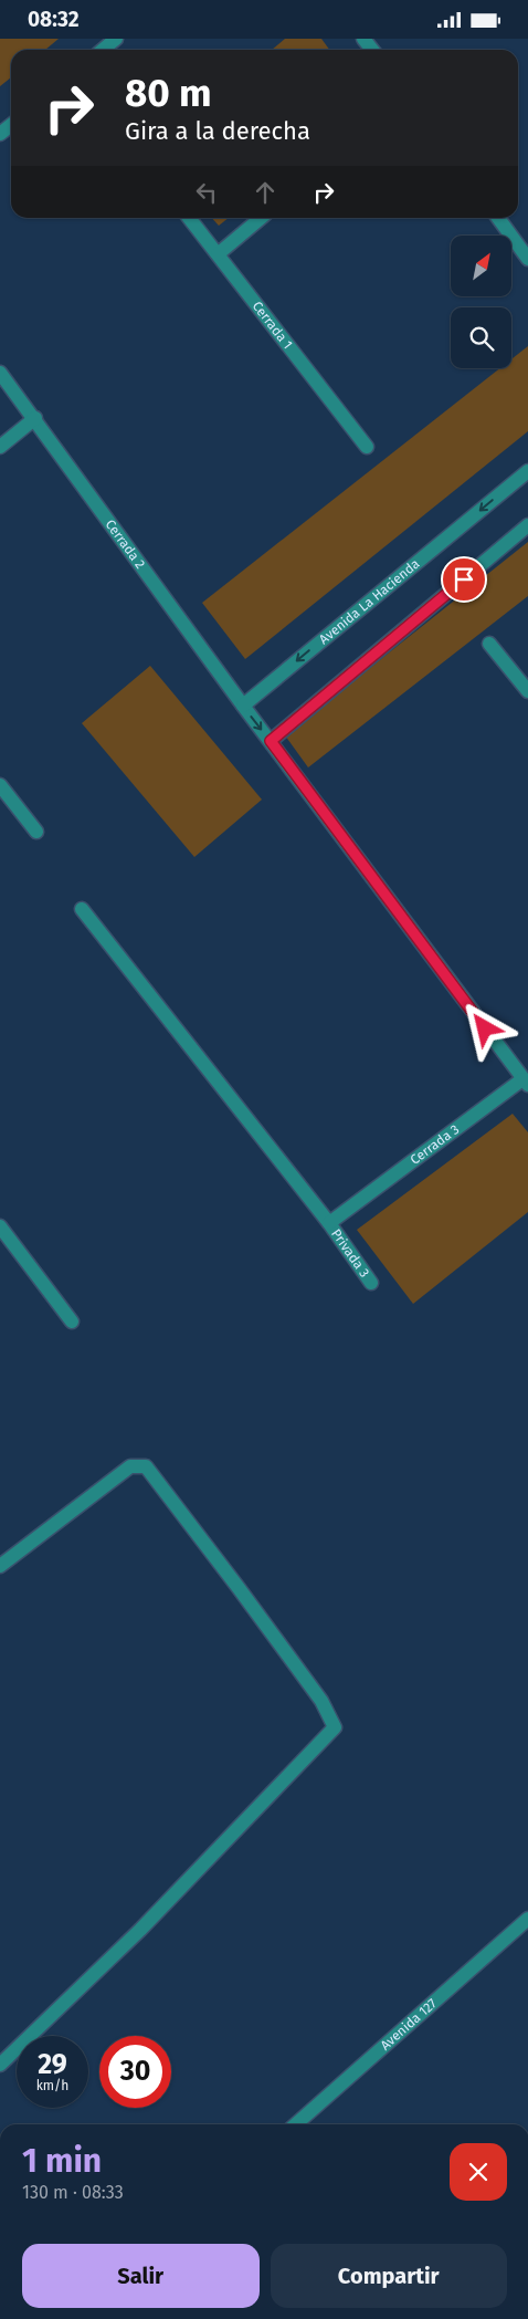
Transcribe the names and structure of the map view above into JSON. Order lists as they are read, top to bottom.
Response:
{
  "streets": {
    "street": [
      "Cerrada 1",
      "Cerrada 2",
      "Avenida La Hacienda",
      "Cerrada 3",
      "Privada 3",
      "Avenida 127"
    ]
  },
  "crossings": [
    ["Cerrada 2", "Avenida La Hacienda"],
    ["Cerrada 3", "Privada 3"]
  ],
  "north": "top right",
  "page": {
    "status": "08:32",
    "turn": ["80 m", "Gira a la derecha"],
    "speed": "29 km/h",
    "limit": "30",
    "heading": ["1 min", "130 m · 08:33"],
    "buttons": ["Salir", "Compartir"]
  }
}
